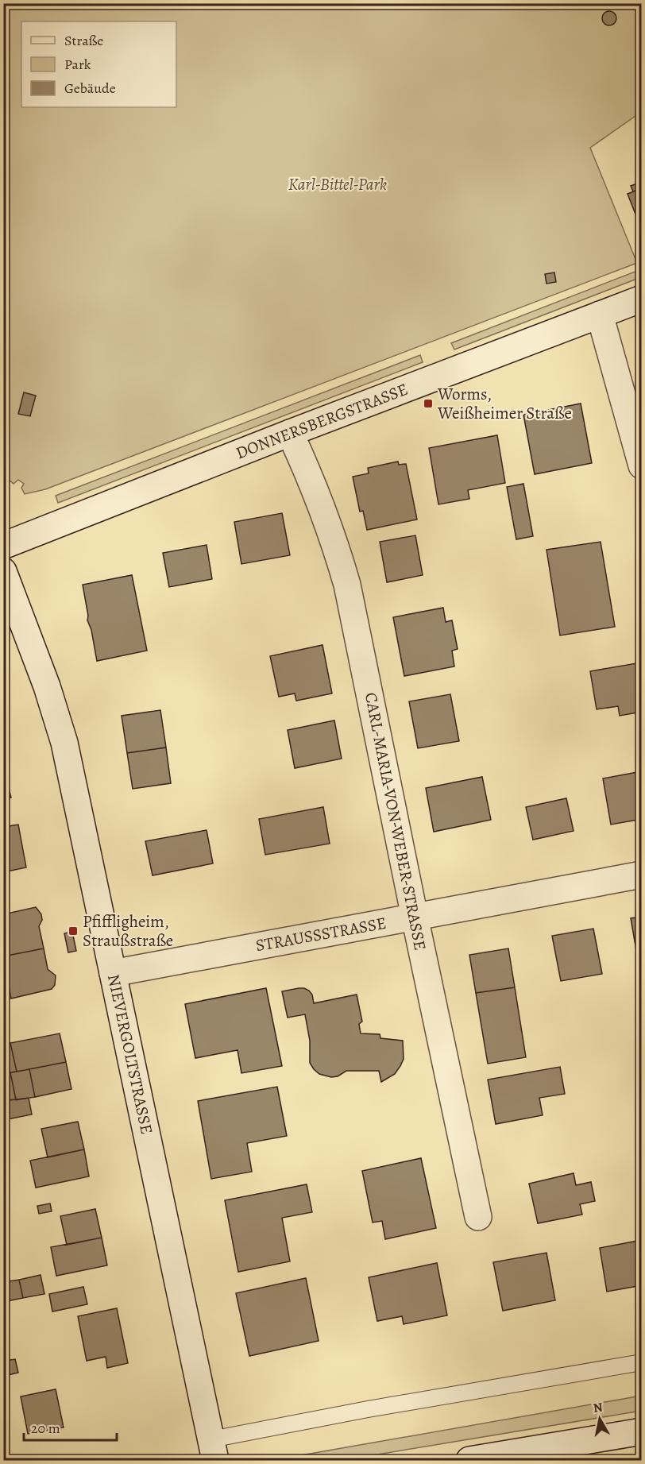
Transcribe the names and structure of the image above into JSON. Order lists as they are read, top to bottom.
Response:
{
  "streets": {
    "street": [
      "DONNERSBERGSTRASSE",
      "CARL-MARIA-VON-WEBER-STRASSE",
      "STRAUSSSTRASSE",
      "NIEVERGOLTSTRASSE"
    ]
  },
  "crossings": [
    ["DONNERSBERGSTRASSE", "CARL-MARIA-VON-WEBER-STRASSE"],
    ["CARL-MARIA-VON-WEBER-STRASSE", "STRAUSSSTRASSE"],
    ["STRAUSSSTRASSE", "NIEVERGOLTSTRASSE"]
  ],
  "parks": ["Karl-Bittel-Park"],
  "places": {
    "transit": ["Worms, Weißheimer Straße", "Pfiffligheim, Straußstraße"]
  },
  "legend": ["Straße", "Park", "Gebäude"],
  "scale_bar": "20 m",
  "north": "top"
}
